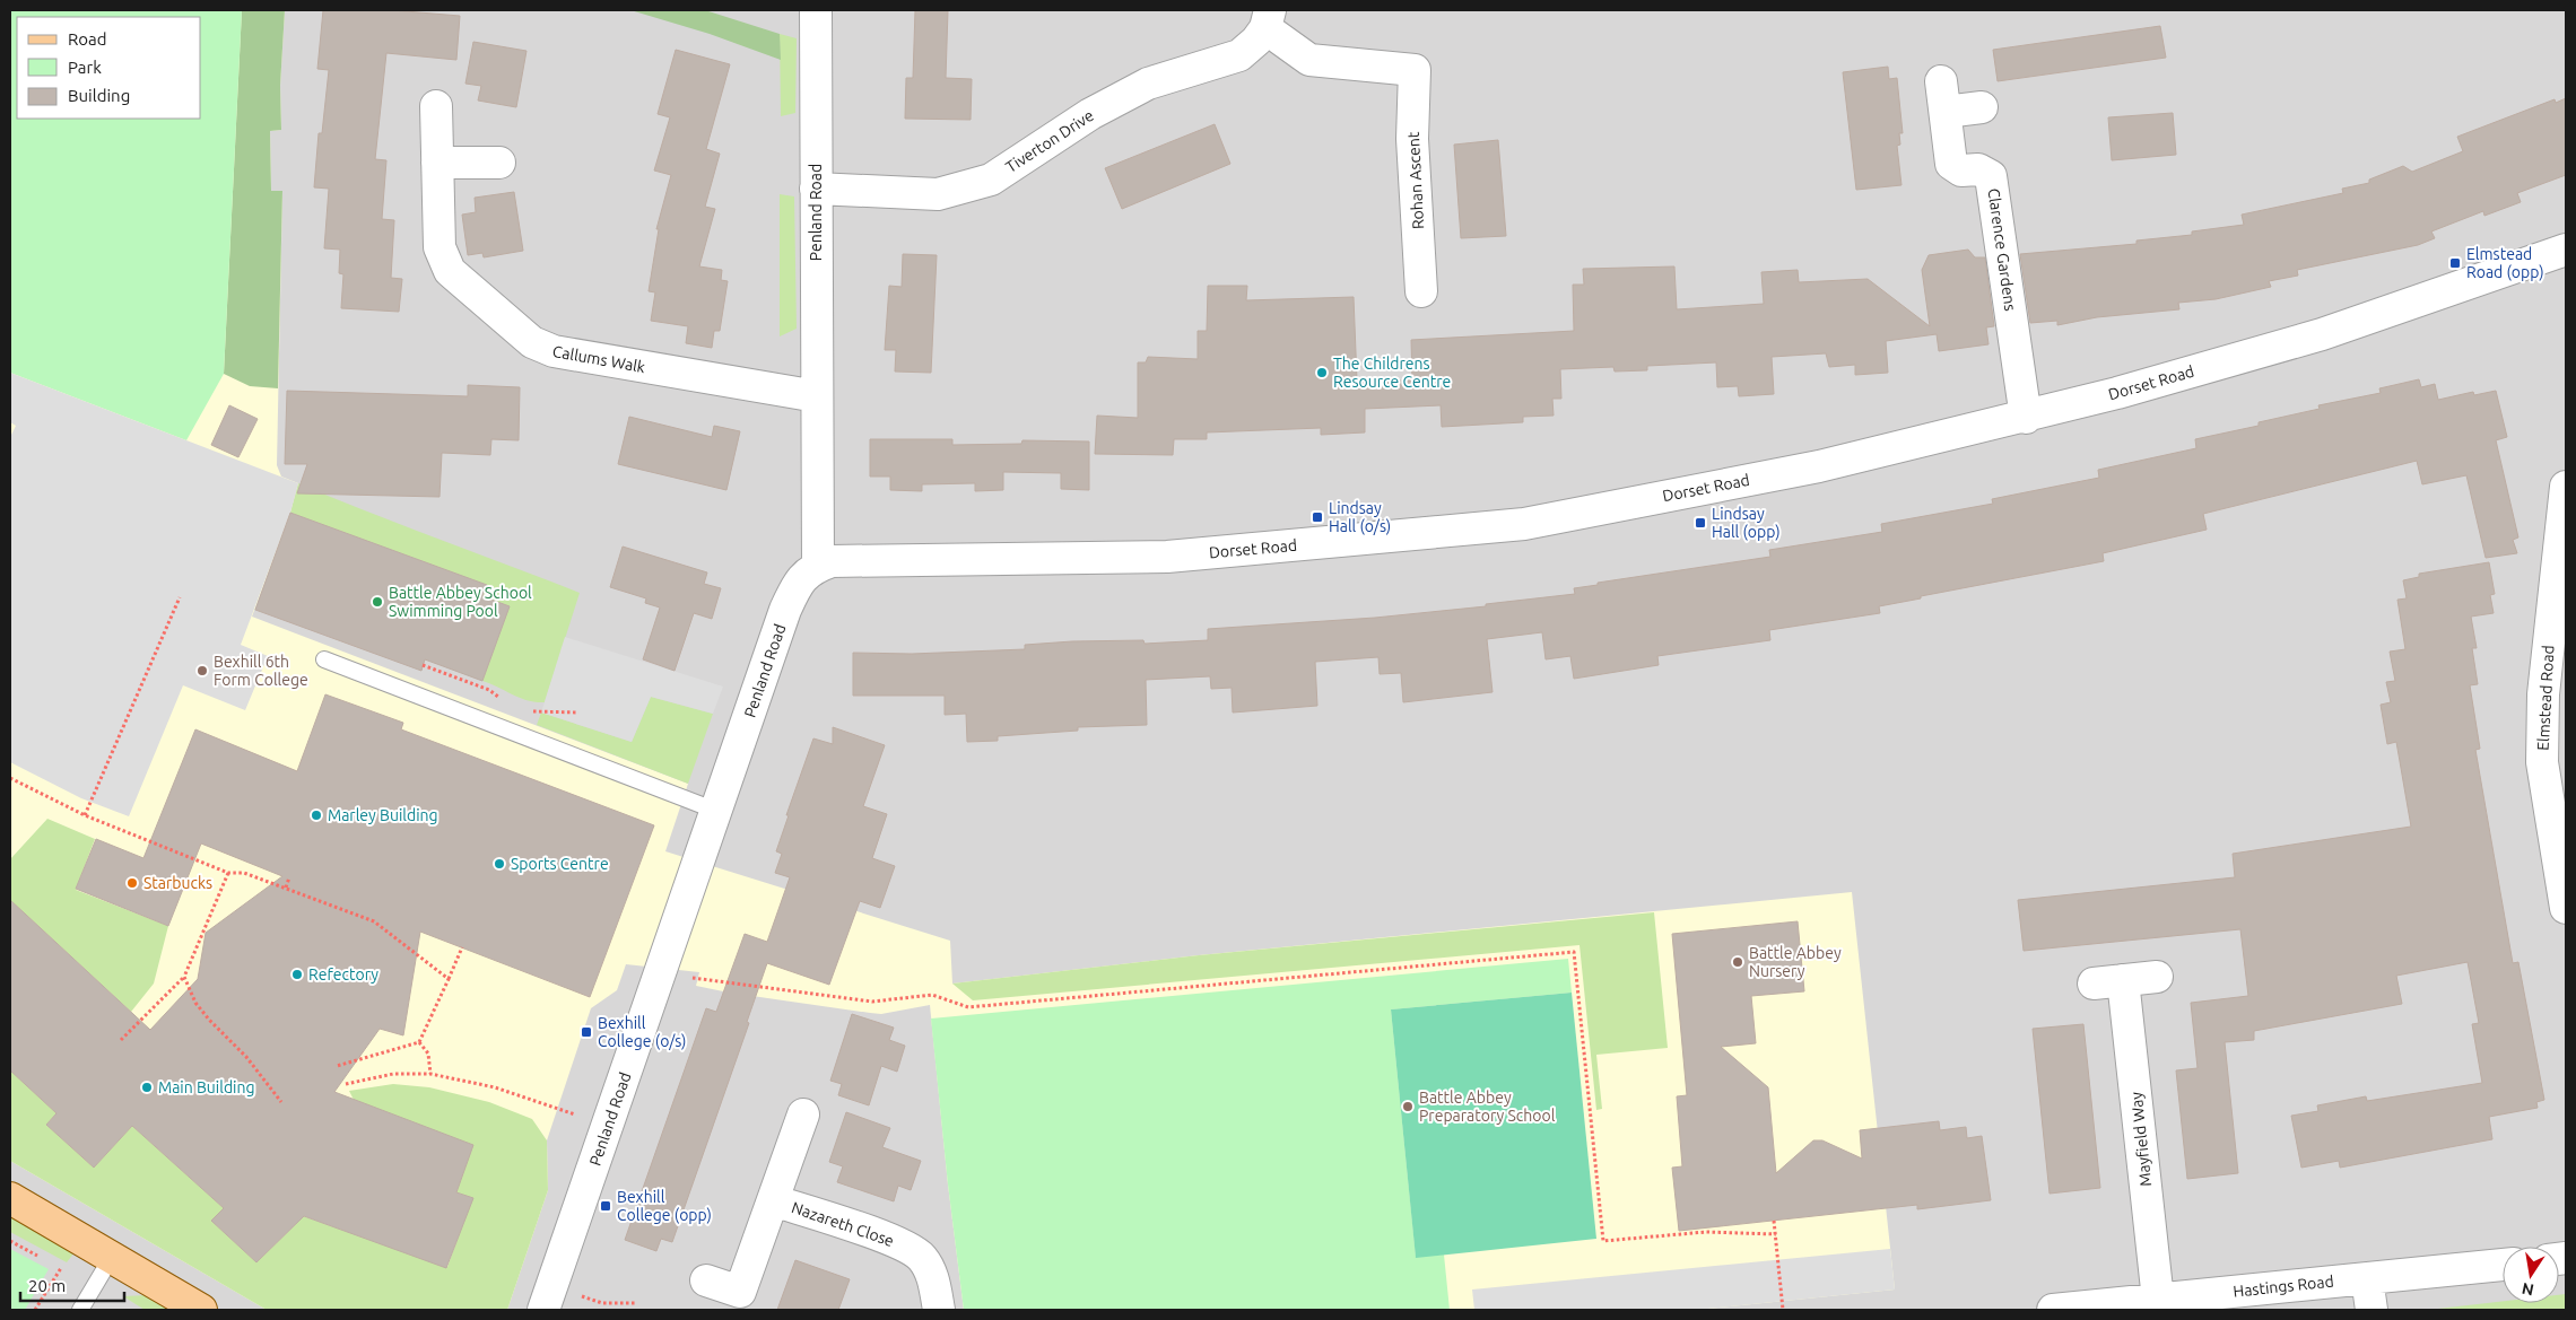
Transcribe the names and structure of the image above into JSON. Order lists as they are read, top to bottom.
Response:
{
  "streets": {
    "street": [
      "Tiverton Drive",
      "Rohan Ascent",
      "Penland Road",
      "Clarence Gardens",
      "Callums Walk",
      "Dorset Road",
      "Elmstead Road",
      "Mayfield Way",
      "Nazareth Close",
      "Hastings Road"
    ]
  },
  "crossings": [
    ["Tiverton Drive", "Rohan Ascent"],
    ["Tiverton Drive", "Penland Road"],
    ["Penland Road", "Callums Walk"],
    ["Penland Road", "Dorset Road"],
    ["Clarence Gardens", "Dorset Road"],
    ["Mayfield Way", "Hastings Road"]
  ],
  "places": {
    "transit": [
      "Elmstead Road (opp)",
      "Lindsay Hall (o/s)",
      "Lindsay Hall (opp)",
      "Bexhill College (o/s)",
      "Bexhill College (opp)"
    ],
    "other": [
      "The Childrens Resource Centre",
      "Battle Abbey School Swimming Pool",
      "Bexhill 6th Form College",
      "Marley Building",
      "Sports Centre",
      "Starbucks",
      "Battle Abbey Nursery",
      "Refectory",
      "Main Building",
      "Battle Abbey Preparatory School"
    ]
  },
  "legend": ["Road", "Park", "Building"],
  "scale_bar": "20 m",
  "north": "bottom"
}
